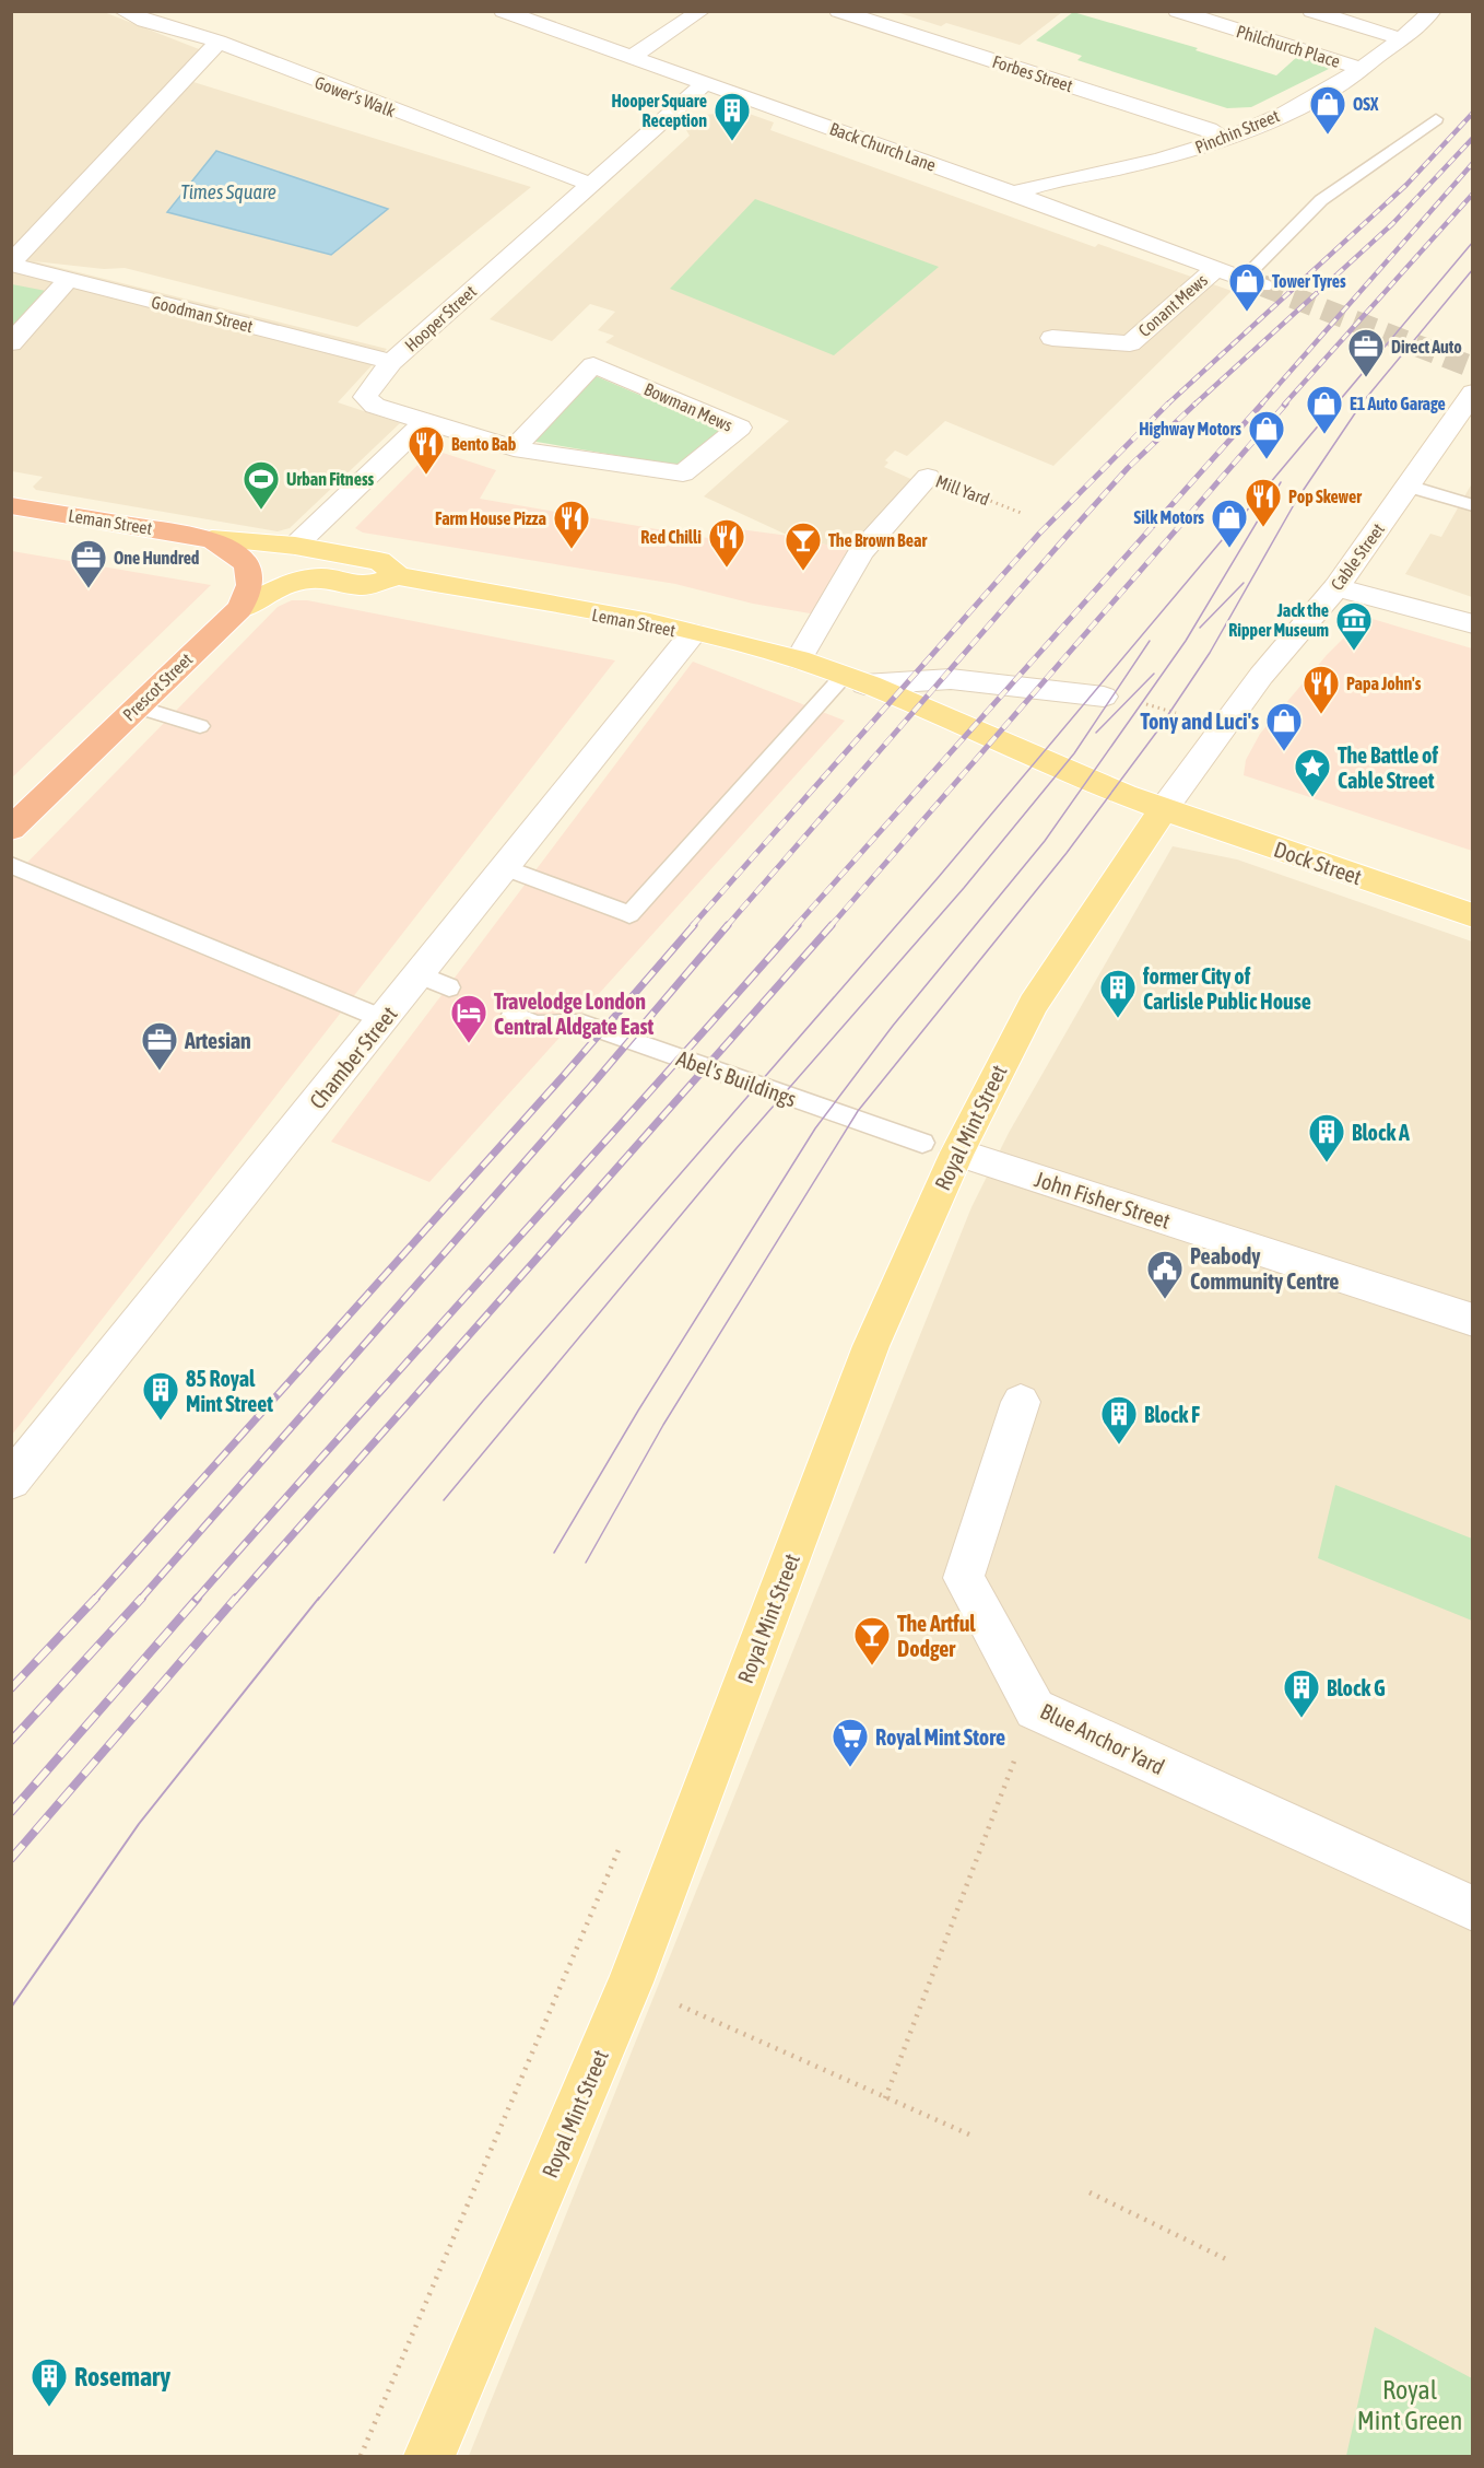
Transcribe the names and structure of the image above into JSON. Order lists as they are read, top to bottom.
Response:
{
  "streets": {
    "highway": ["Leman Street", "Prescot Street"],
    "main road": ["Dock Street", "Royal Mint Street"],
    "street": [
      "Philchurch Place",
      "Forbes Street",
      "Gower's Walk",
      "Pinchin Street",
      "Back Church Lane",
      "Conant Mews",
      "Goodman Street",
      "Hooper Street",
      "Bowman Mews",
      "Mill Yard",
      "Cable Street",
      "Chamber Street",
      "John Fisher Street",
      "Blue Anchor Yard"
    ],
    "lane": ["Abel's Buildings"]
  },
  "crossings": [
    ["Philchurch Place", "Pinchin Street"],
    ["Forbes Street", "Pinchin Street"],
    ["Gower's Walk", "Goodman Street"],
    ["Gower's Walk", "Hooper Street"],
    ["Pinchin Street", "Back Church Lane"],
    ["Back Church Lane", "Conant Mews"],
    ["Back Church Lane", "Hooper Street"],
    ["Goodman Street", "Hooper Street"],
    ["Mill Yard", "Leman Street"],
    ["Leman Street", "Cable Street"],
    ["Leman Street", "Prescot Street"],
    ["Leman Street", "Dock Street"],
    ["Leman Street", "Chamber Street"],
    ["Leman Street", "Royal Mint Street"],
    ["Cable Street", "Dock Street"],
    ["Cable Street", "Royal Mint Street"],
    ["Dock Street", "Royal Mint Street"],
    ["Abel's Buildings", "Royal Mint Street"],
    ["Abel's Buildings", "John Fisher Street"],
    ["Royal Mint Street", "John Fisher Street"]
  ],
  "water": ["Times Square"],
  "parks": ["Royal Mint Green"],
  "places": {
    "shop": [
      "OSX",
      "Tower Tyres",
      "E1 Auto Garage",
      "Highway Motors",
      "Silk Motors",
      "Tony and Luci's"
    ],
    "building": [
      "Hooper Square Reception",
      "former City of Carlisle Public House",
      "Block A",
      "85 Royal Mint Street",
      "Block F",
      "Block G",
      "Rosemary"
    ],
    "office": ["Direct Auto", "One Hundred", "Artesian"],
    "restaurant": [
      "Bento Bab",
      "Pop Skewer",
      "Farm House Pizza",
      "Red Chilli",
      "Papa John's"
    ],
    "sports": ["Urban Fitness"],
    "bar": ["The Brown Bear", "The Artful Dodger"],
    "museum": ["Jack the Ripper Museum"],
    "place": ["The Battle of Cable Street"],
    "hotel": ["Travelodge London Central Aldgate East"],
    "public building": ["Peabody Community Centre"],
    "supermarket": ["Royal Mint Store"]
  }
}
